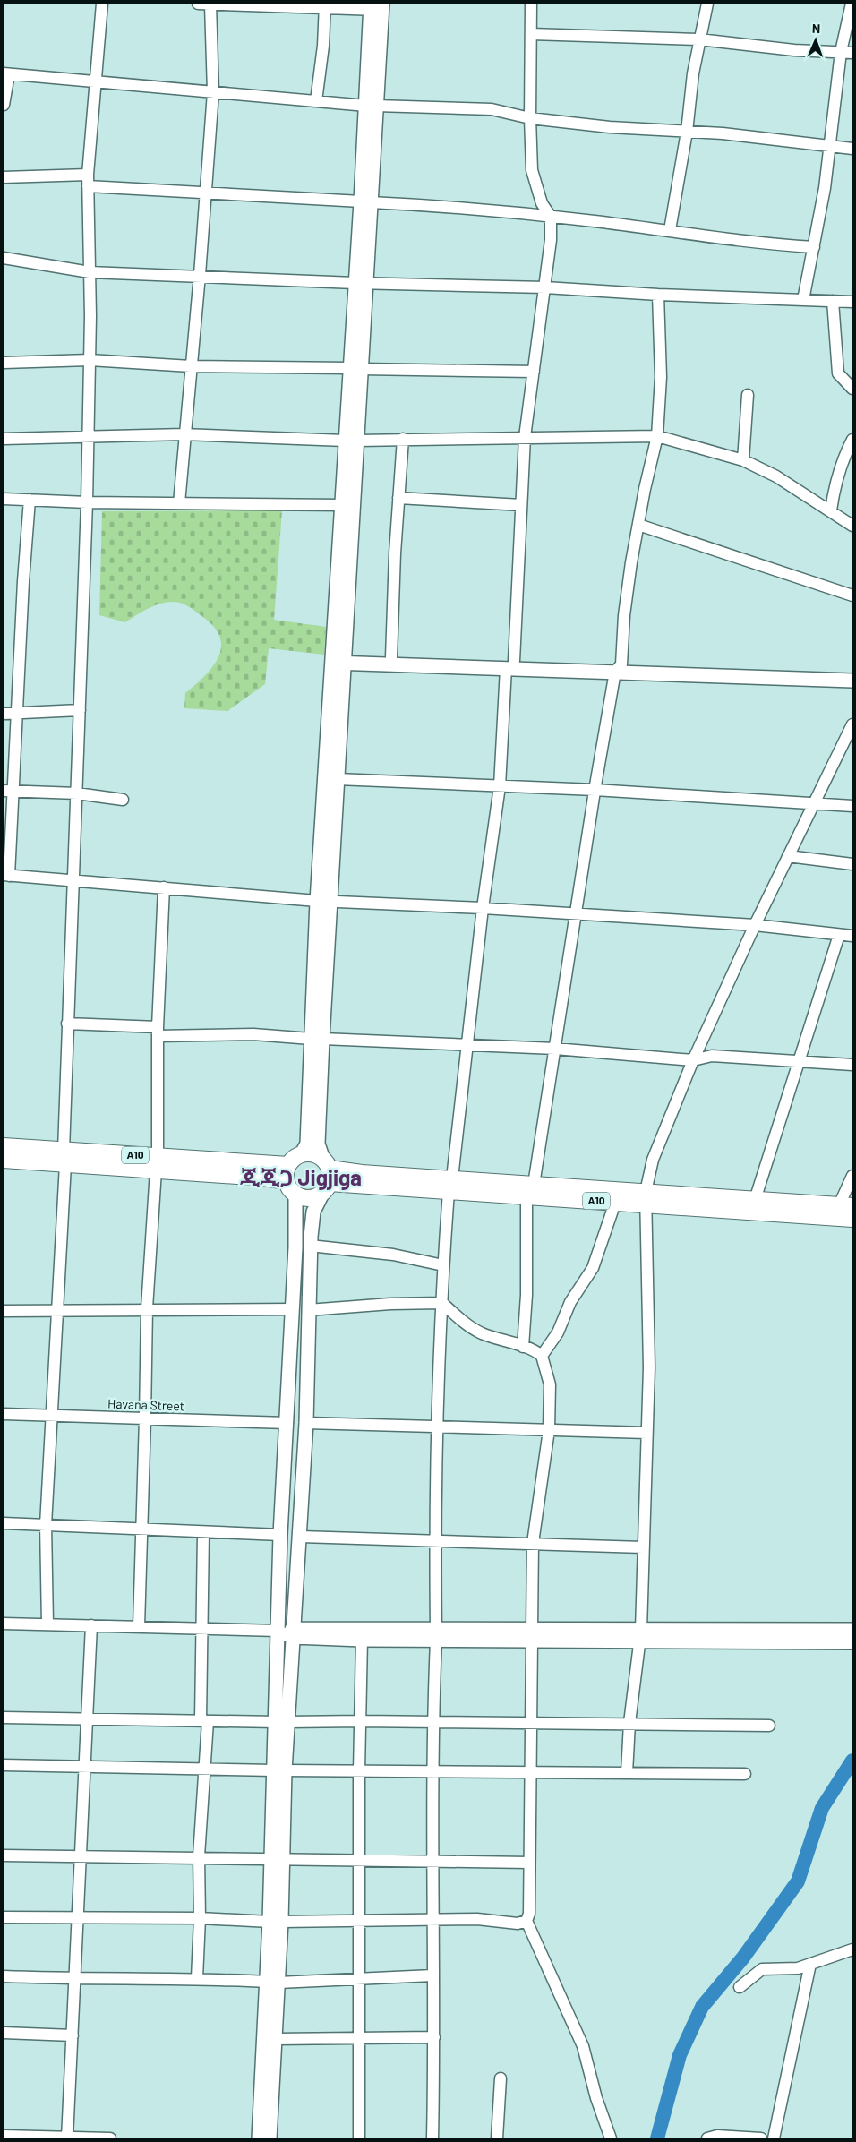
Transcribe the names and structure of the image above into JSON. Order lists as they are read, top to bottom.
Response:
{
  "streets": {
    "highway": ["A10"],
    "street": ["Havana Street"]
  },
  "districts": ["ጂጂጋ Jigjiga"],
  "north": "top"
}
